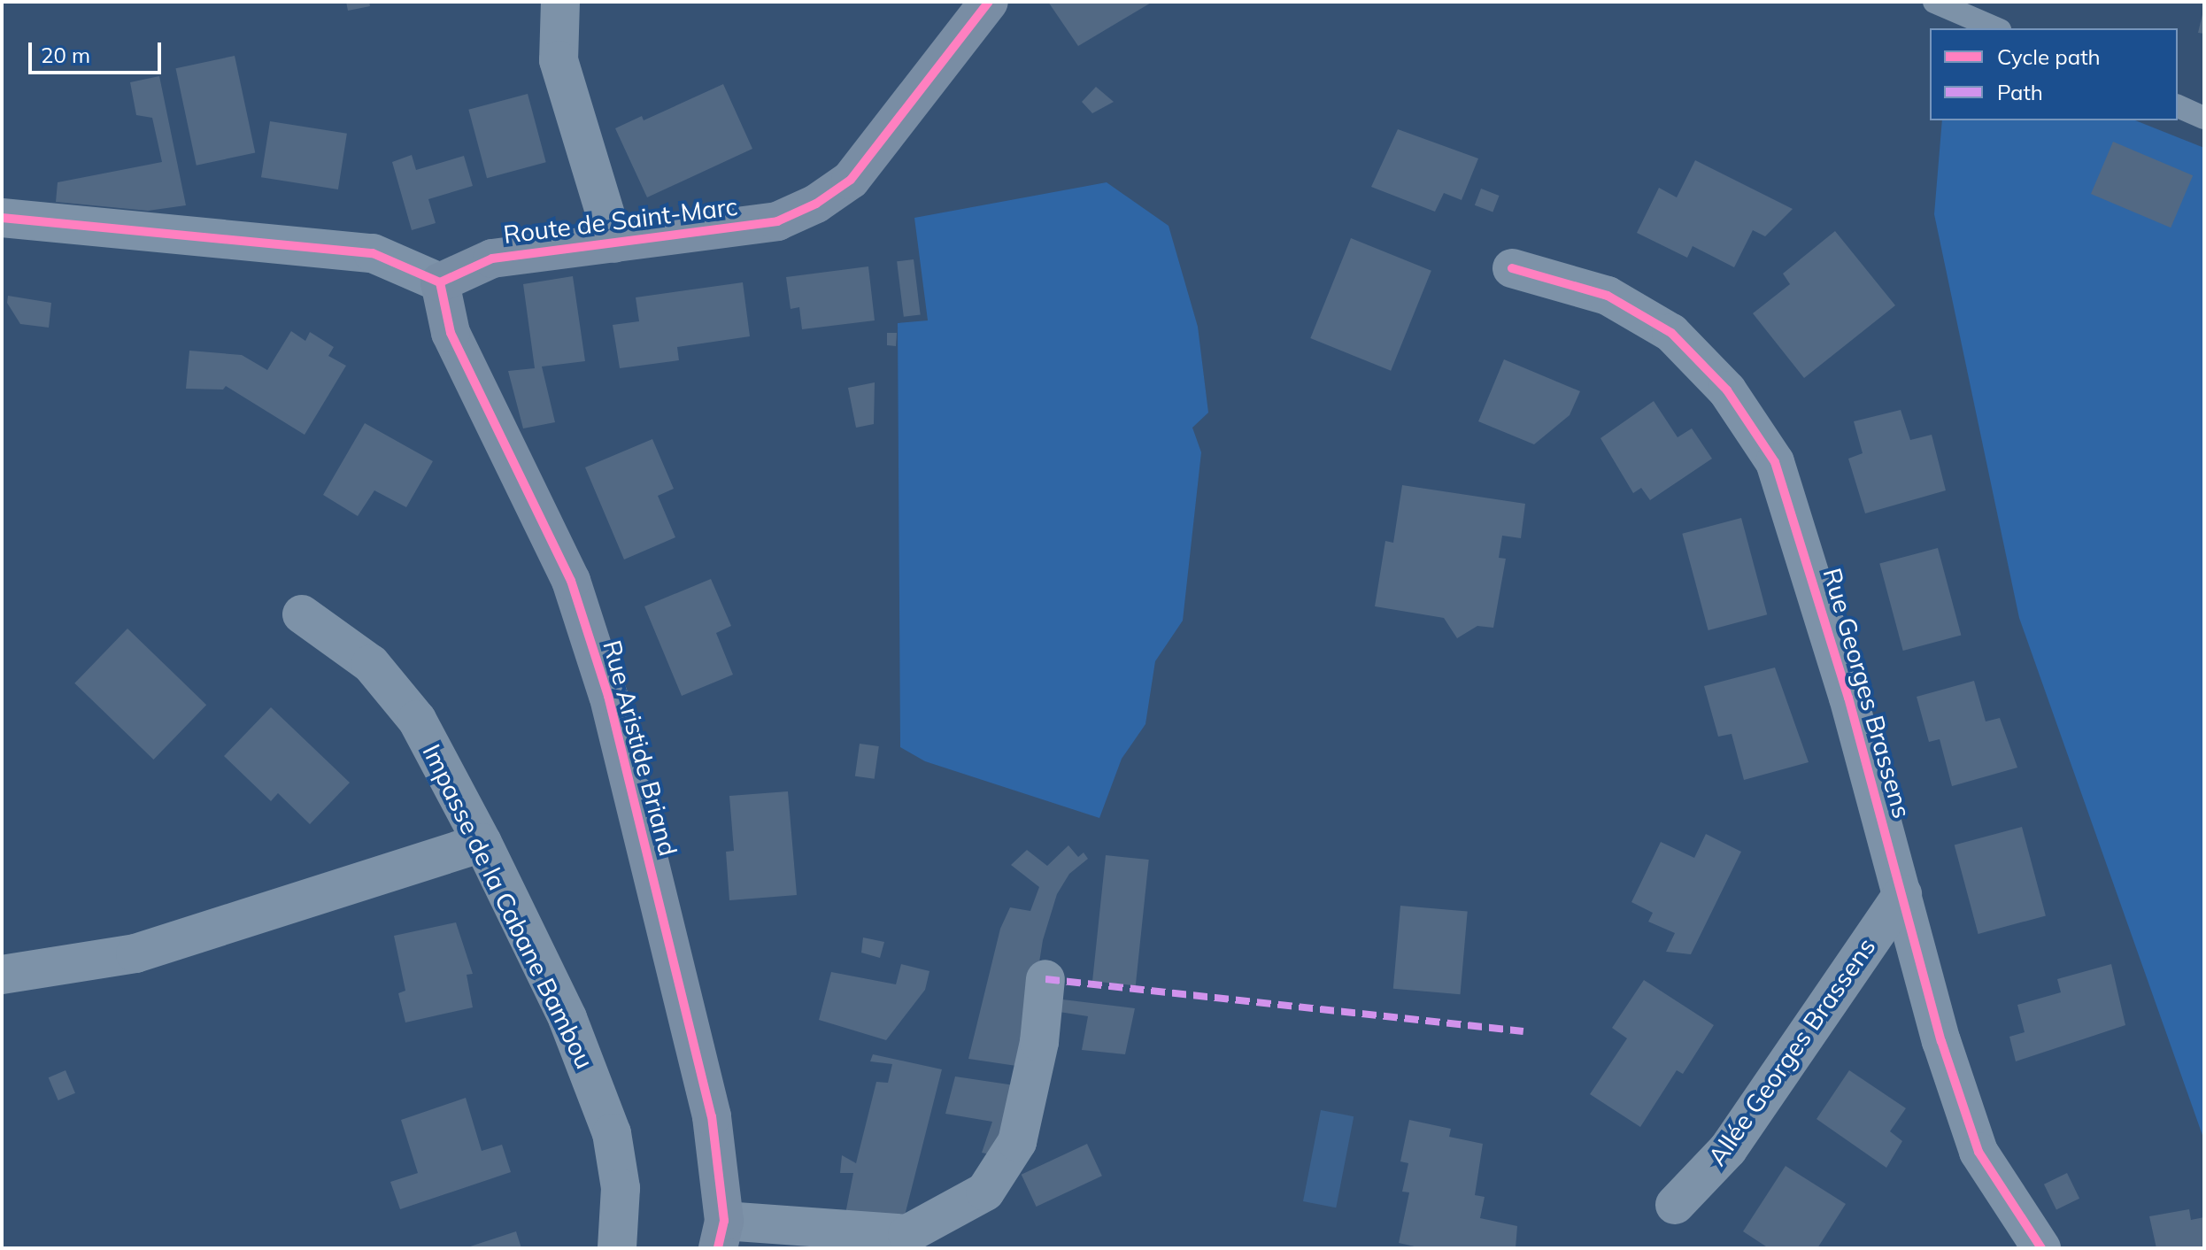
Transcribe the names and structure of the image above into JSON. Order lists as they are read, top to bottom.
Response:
{
  "streets": {
    "street": [
      "Route de Saint-Marc",
      "Rue Georges Brassens",
      "Rue Aristide Briand",
      "Impasse de la Cabane Bambou",
      "Allée Georges Brassens"
    ]
  },
  "crossings": [
    ["Route de Saint-Marc", "Rue Aristide Briand"],
    ["Rue Georges Brassens", "Allée Georges Brassens"]
  ],
  "legend": ["Cycle path", "Path"],
  "scale_bar": "20 m"
}
